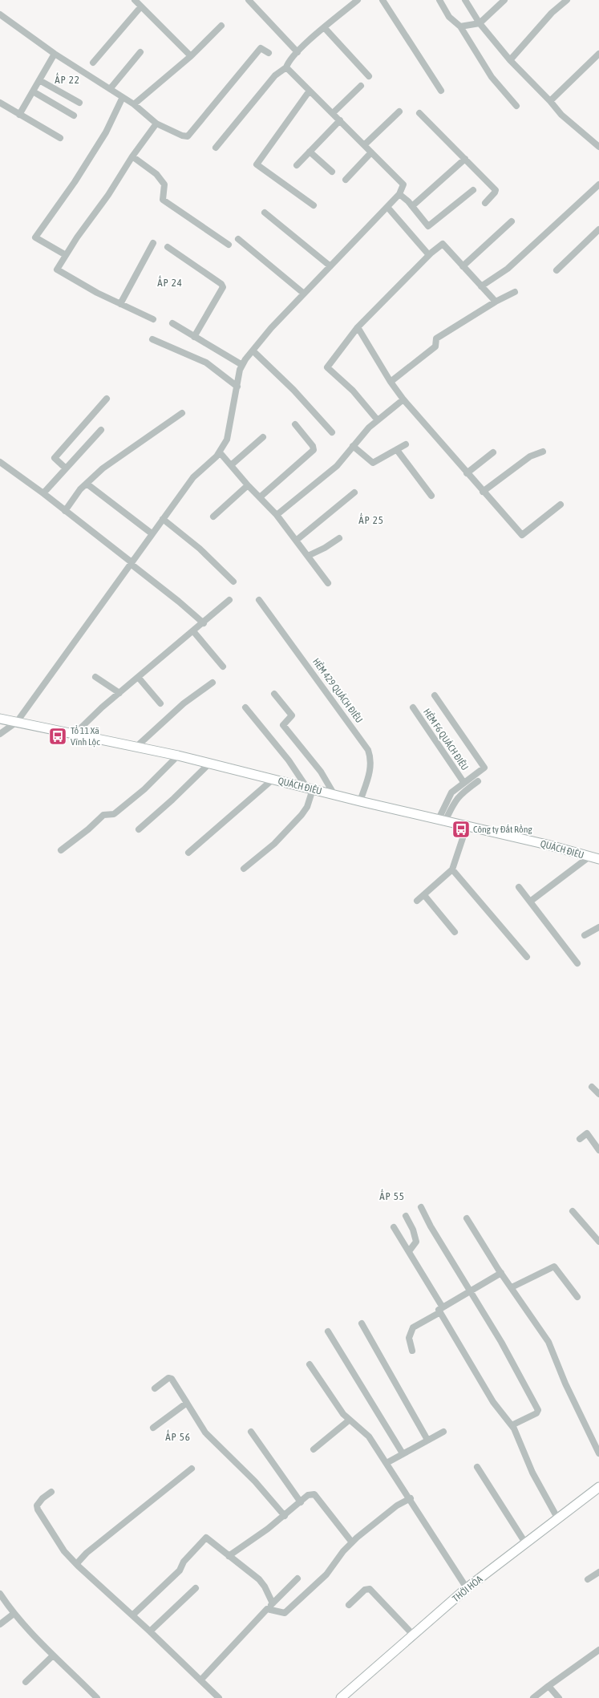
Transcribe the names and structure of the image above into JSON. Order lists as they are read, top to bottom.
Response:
{
  "streets": {
    "main road": ["QUÁCH ĐIÊU", "THỚI HÒA"],
    "street": ["HẺM 429 QUÁCH ĐIÊU", "HẺM F6 QUÁCH ĐIÊU"]
  },
  "crossings": [
    ["HẺM 429 QUÁCH ĐIÊU", "QUÁCH ĐIÊU"]
  ],
  "districts": [
    "ẤP 22",
    "ẤP 24",
    "ẤP 25",
    "ẤP 55",
    "ẤP 56"
  ],
  "places": {
    "bus stop": ["Tổ 11 Xã Vĩnh Lộc", "Công ty Đất Rồng"]
  }
}
